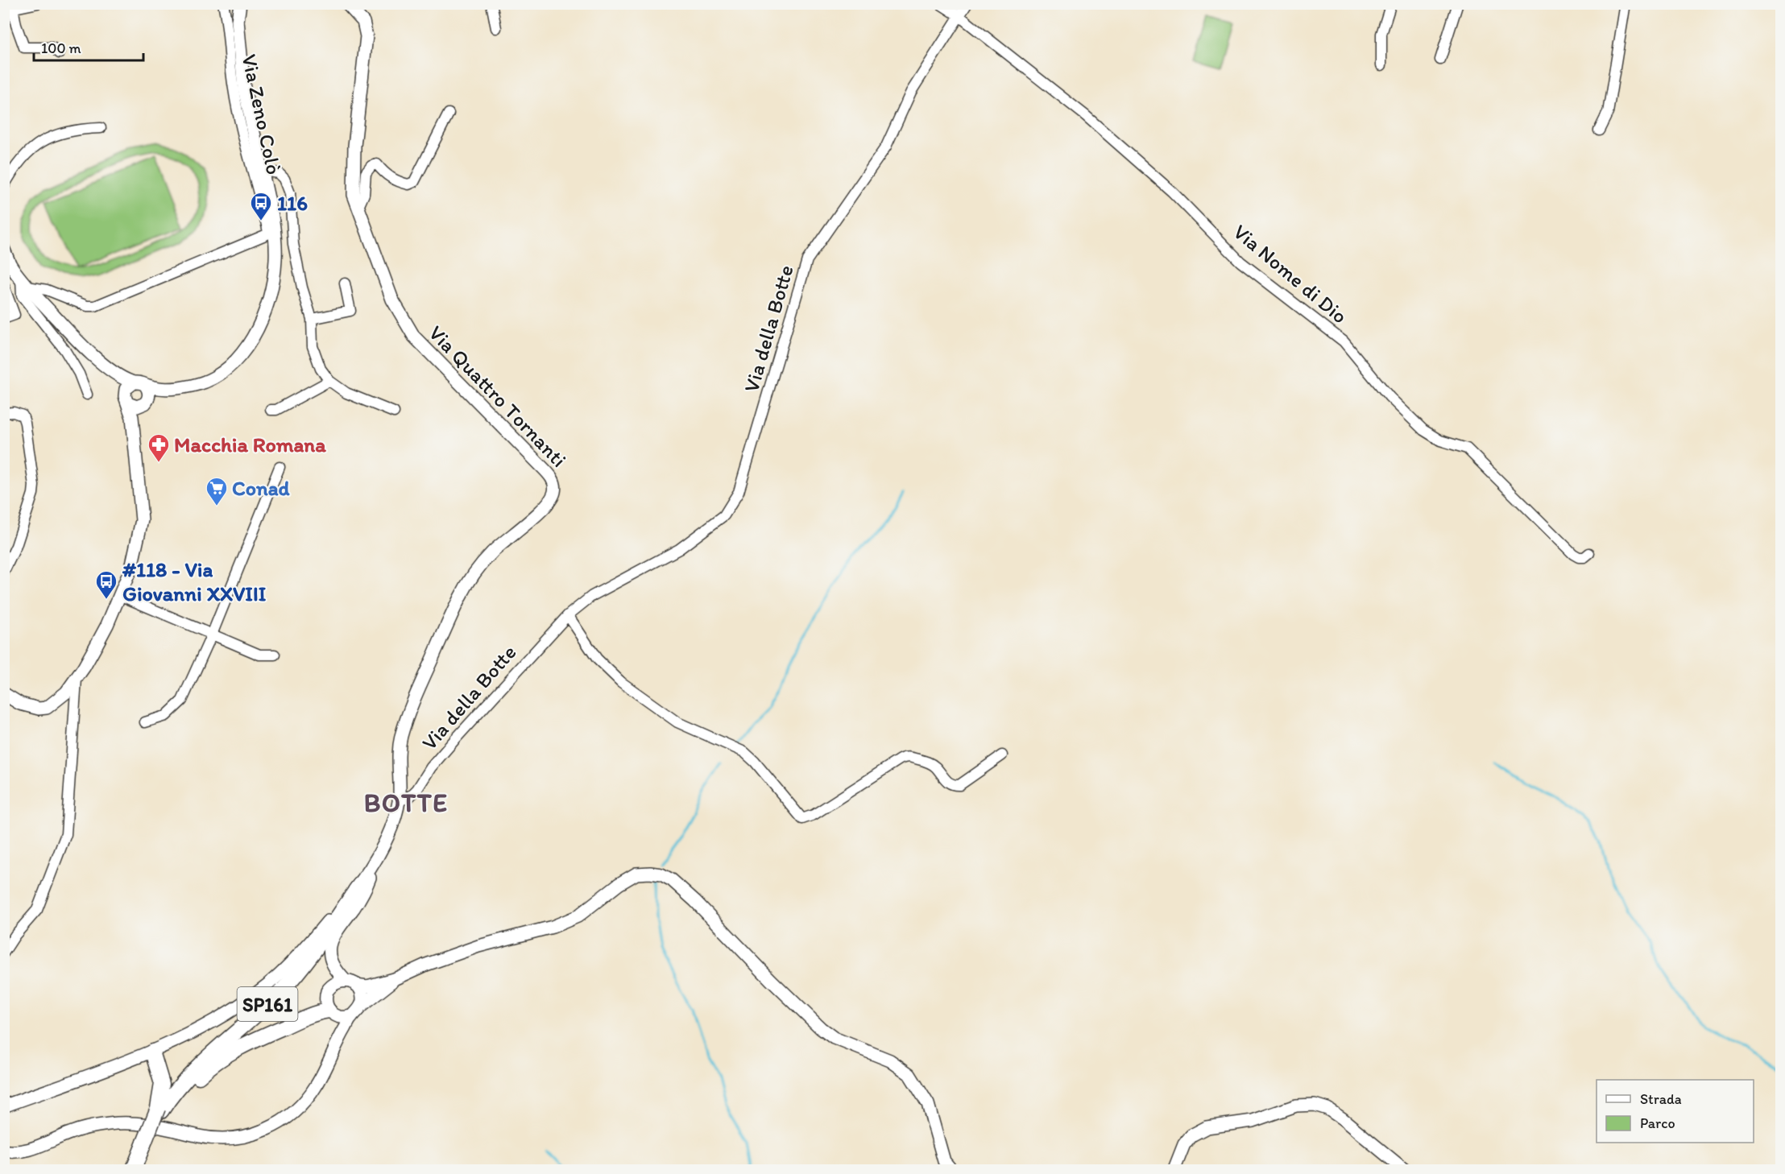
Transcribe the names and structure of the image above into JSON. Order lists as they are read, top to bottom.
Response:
{
  "streets": {
    "highway": ["SP161"],
    "main road": ["Via Quattro Tornanti"],
    "street": ["Via Zeno Colò", "Via Nome di Dio", "Via della Botte"]
  },
  "crossings": [
    ["Via Nome di Dio", "Via della Botte"],
    ["Via della Botte", "Via Quattro Tornanti"]
  ],
  "districts": ["BOTTE"],
  "places": {
    "bus stop": ["116", "#118 - Via Giovanni XXVIII"],
    "pharmacy": ["Macchia Romana"],
    "supermarket": ["Conad"]
  },
  "legend": ["Strada", "Parco"],
  "scale_bar": "100 m"
}
